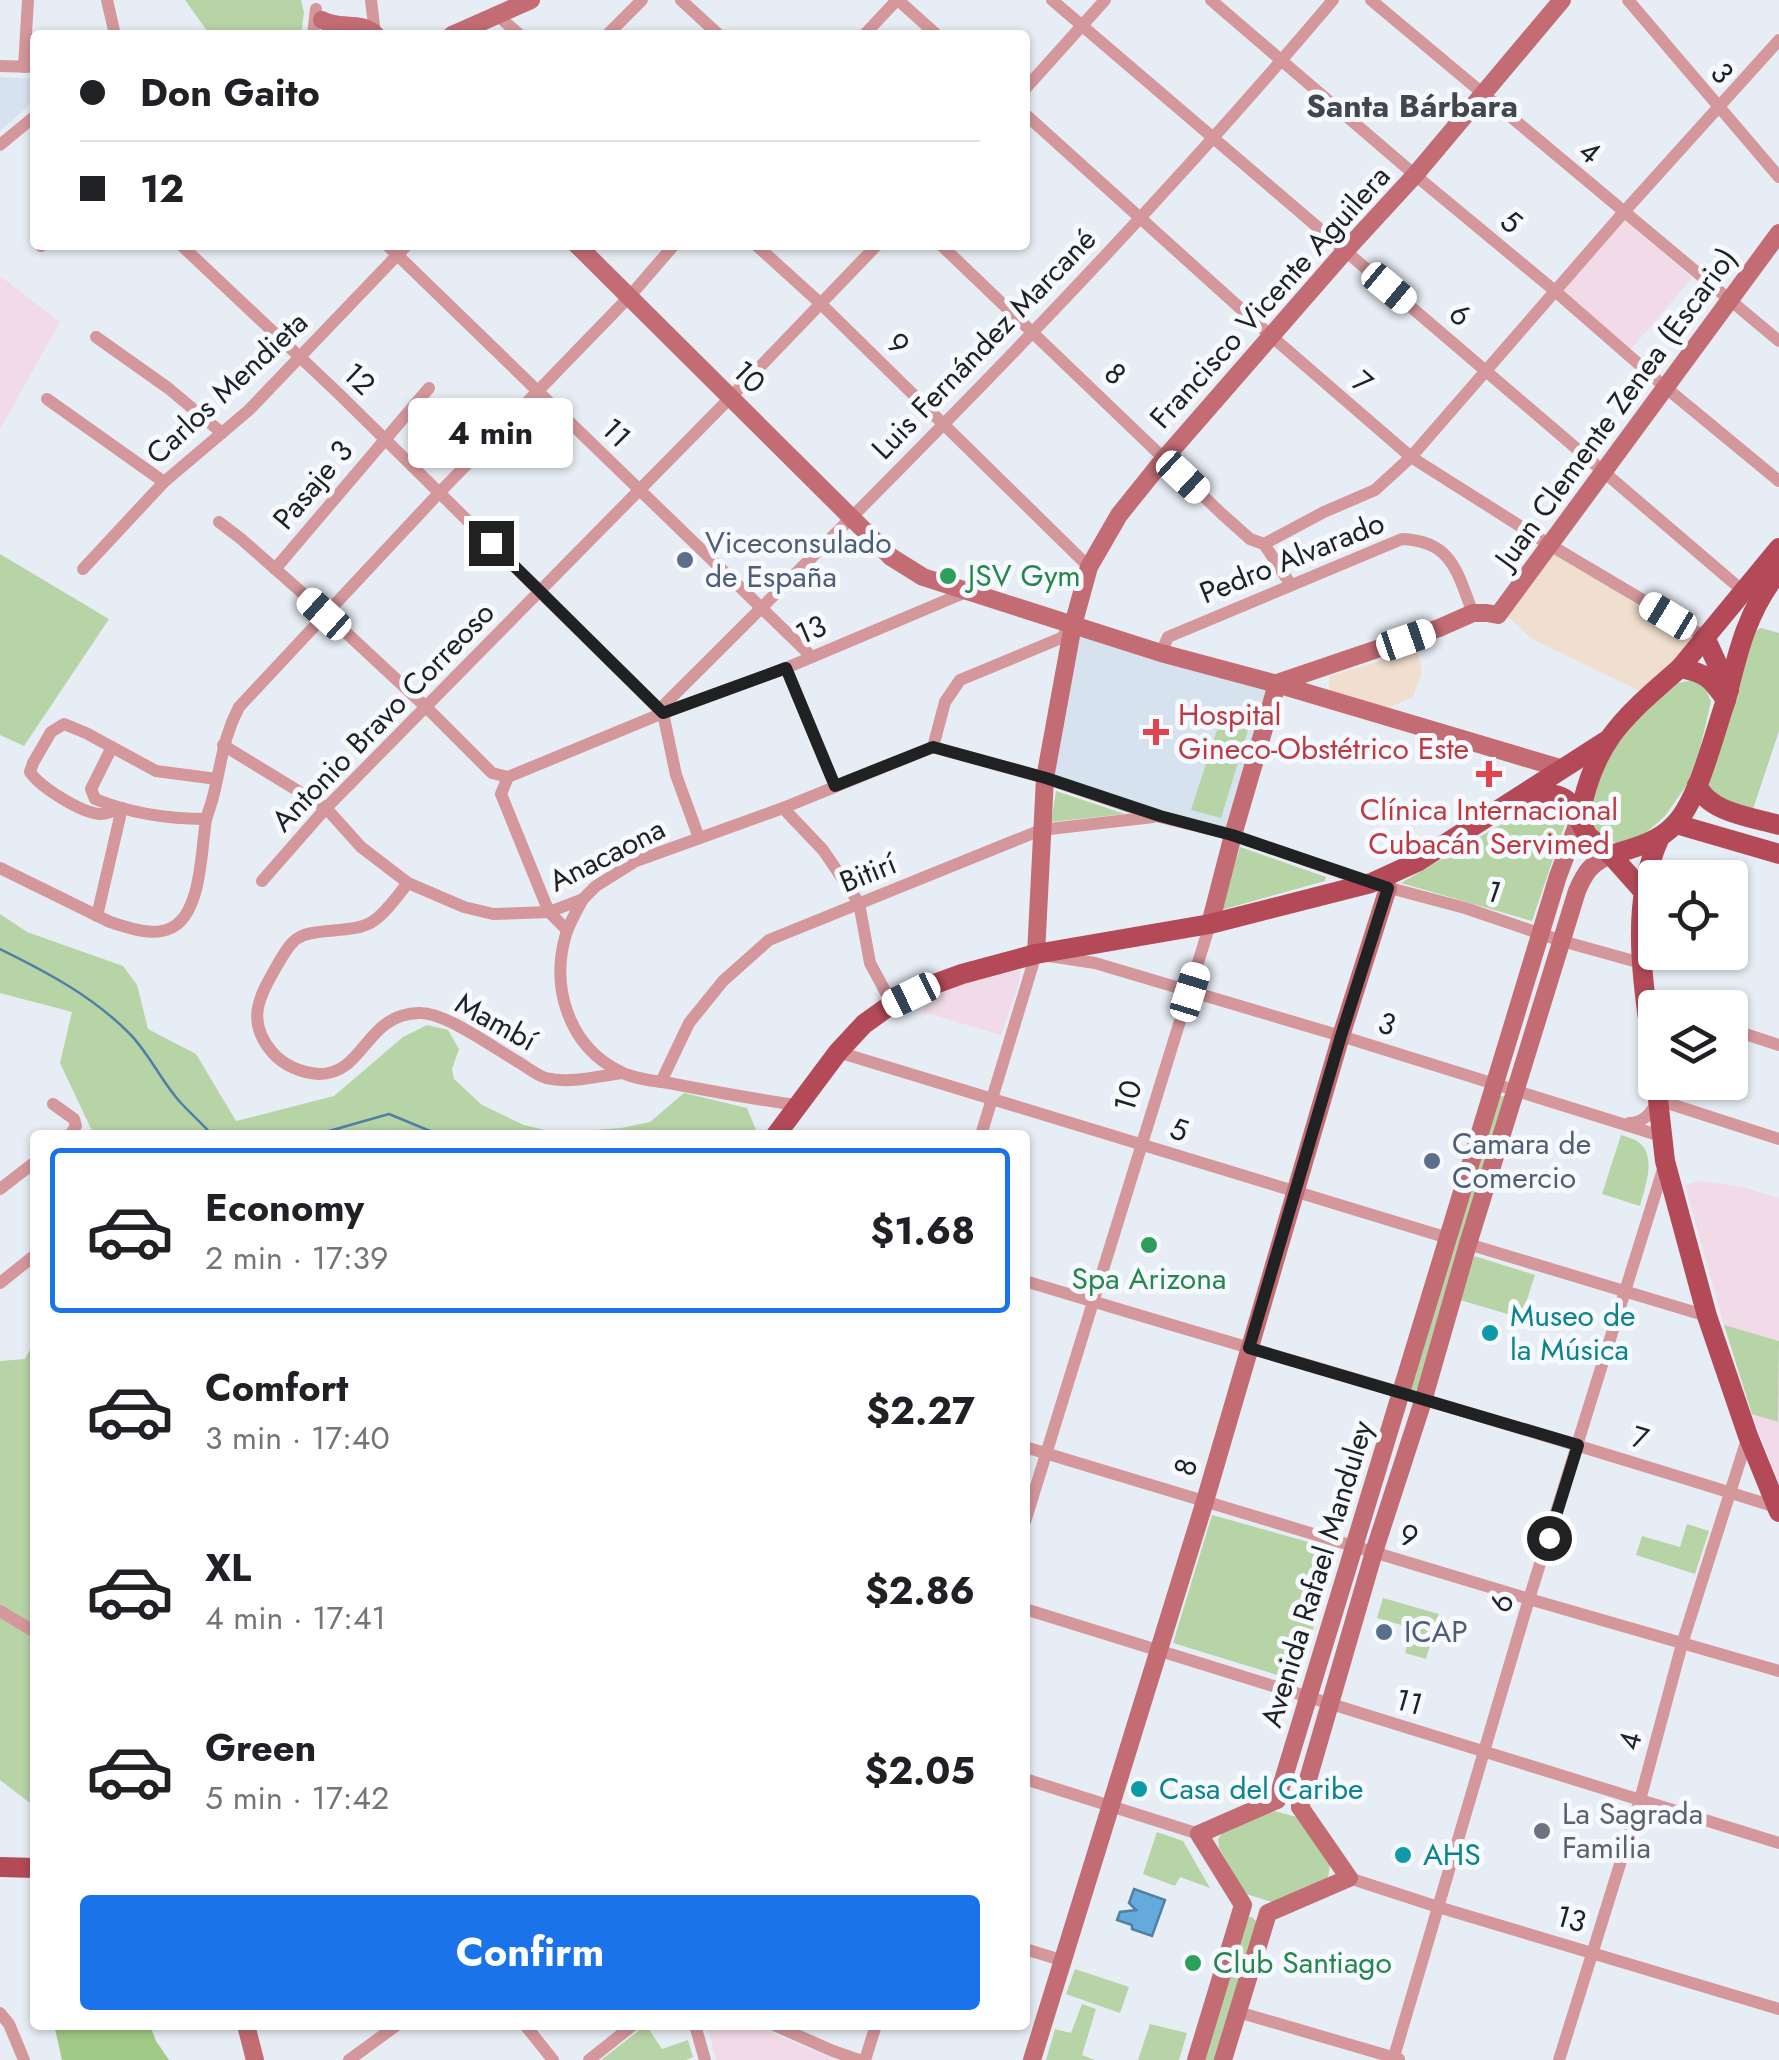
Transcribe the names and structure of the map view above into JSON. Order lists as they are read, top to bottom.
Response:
{
  "streets": {
    "main road": [
      "Francisco Vicente Aguilera",
      "8",
      "10",
      "Juan Clemente Zenea (Escario)",
      "Avenida Rafael Manduley"
    ],
    "street": [
      "3",
      "4",
      "5",
      "6",
      "9",
      "Luis Fernández Marcané",
      "12",
      "7",
      "Carlos Mendieta",
      "11",
      "Pasaje 3",
      "Pedro Alvarado",
      "13",
      "Antonio Bravo Correoso",
      "Anacaona",
      "Bitirí",
      "1",
      "Mambí"
    ]
  },
  "crossings": [
    ["3", "Francisco Vicente Aguilera"],
    ["3", "8"],
    ["3", "10"],
    ["3", "Avenida Rafael Manduley"],
    ["4", "Francisco Vicente Aguilera"],
    ["4", "9"],
    ["4", "7"],
    ["4", "Juan Clemente Zenea (Escario)"],
    ["4", "11"],
    ["4", "13"],
    ["5", "Francisco Vicente Aguilera"],
    ["5", "Luis Fernández Marcané"],
    ["5", "8"],
    ["5", "10"],
    ["5", "Juan Clemente Zenea (Escario)"],
    ["5", "Avenida Rafael Manduley"],
    ["Francisco Vicente Aguilera", "6"],
    ["Francisco Vicente Aguilera", "9"],
    ["Francisco Vicente Aguilera", "8"],
    ["Francisco Vicente Aguilera", "10"],
    ["Francisco Vicente Aguilera", "7"],
    ["Francisco Vicente Aguilera", "Bitirí"],
    ["Francisco Vicente Aguilera", "1"],
    ["6", "9"],
    ["6", "Luis Fernández Marcané"],
    ["6", "7"],
    ["6", "Juan Clemente Zenea (Escario)"],
    ["6", "11"],
    ["6", "13"],
    ["9", "Luis Fernández Marcané"],
    ["9", "8"],
    ["9", "10"],
    ["9", "Antonio Bravo Correoso"],
    ["9", "Avenida Rafael Manduley"],
    ["Luis Fernández Marcané", "8"],
    ["Luis Fernández Marcané", "10"],
    ["Luis Fernández Marcané", "12"],
    ["Luis Fernández Marcané", "7"],
    ["Luis Fernández Marcané", "11"],
    ["Luis Fernández Marcané", "13"],
    ["8", "7"],
    ["8", "11"],
    ["8", "Pedro Alvarado"],
    ["8", "1"],
    ["10", "7"],
    ["10", "Pedro Alvarado"],
    ["10", "13"],
    ["10", "Antonio Bravo Correoso"],
    ["10", "1"],
    ["12", "Carlos Mendieta"],
    ["12", "Pasaje 3"],
    ["12", "13"],
    ["12", "Antonio Bravo Correoso"],
    ["7", "Juan Clemente Zenea (Escario)"],
    ["7", "Avenida Rafael Manduley"],
    ["Juan Clemente Zenea (Escario)", "Pedro Alvarado"],
    ["11", "13"],
    ["11", "Antonio Bravo Correoso"],
    ["11", "Avenida Rafael Manduley"],
    ["Antonio Bravo Correoso", "Anacaona"],
    ["Anacaona", "Mambí"],
    ["Bitirí", "1"],
    ["1", "Avenida Rafael Manduley"]
  ],
  "districts": ["Santa Bárbara"],
  "places": {
    "other": [
      "Viceconsulado de España",
      "JSV Gym",
      "Camara de Comercio",
      "Spa Arizona",
      "Museo de la Música",
      "ICAP",
      "Casa del Caribe",
      "La Sagrada Familia",
      "AHS",
      "Club Santiago"
    ],
    "health": ["Hospital Gineco-Obstétrico Este", "Clínica Internacional Cubacán Servimed"]
  },
  "page": {
    "banner": ["Don Gaito", "12"],
    "bubble": "4 min",
    "list": [
      {
        "name": "Economy",
        "note": "2 min · 17:39",
        "value": "$1.68"
      },
      {
        "name": "Comfort",
        "note": "3 min · 17:40",
        "value": "$2.27"
      },
      {
        "name": "XL",
        "note": "4 min · 17:41",
        "value": "$2.86"
      },
      {
        "name": "Green",
        "note": "5 min · 17:42",
        "value": "$2.05"
      }
    ],
    "buttons": "Confirm"
  }
}
